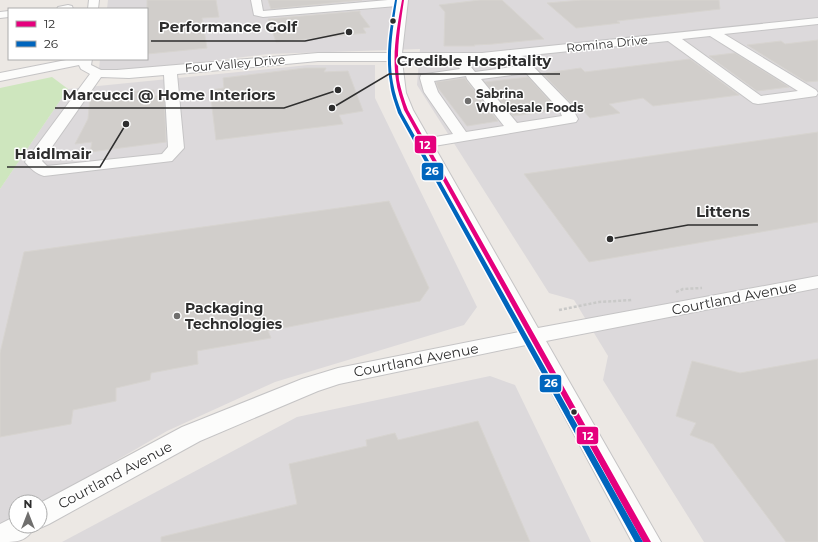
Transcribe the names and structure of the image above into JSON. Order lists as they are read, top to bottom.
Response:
{
  "streets": {
    "street": ["Romina Drive", "Four Valley Drive", "Courtland Avenue"]
  },
  "crossings": [
    ["Romina Drive", "Four Valley Drive"]
  ],
  "places": [
    "Performance Golf",
    "Marcucci @ Home Interiors",
    "Sabrina Wholesale Foods",
    "Credible Hospitality",
    "Haidlmair",
    "Littens",
    "Packaging Technologies"
  ],
  "lines": ["transit line 12", "transit line 26"],
  "legend": ["12", "26"],
  "north": "top"
}
